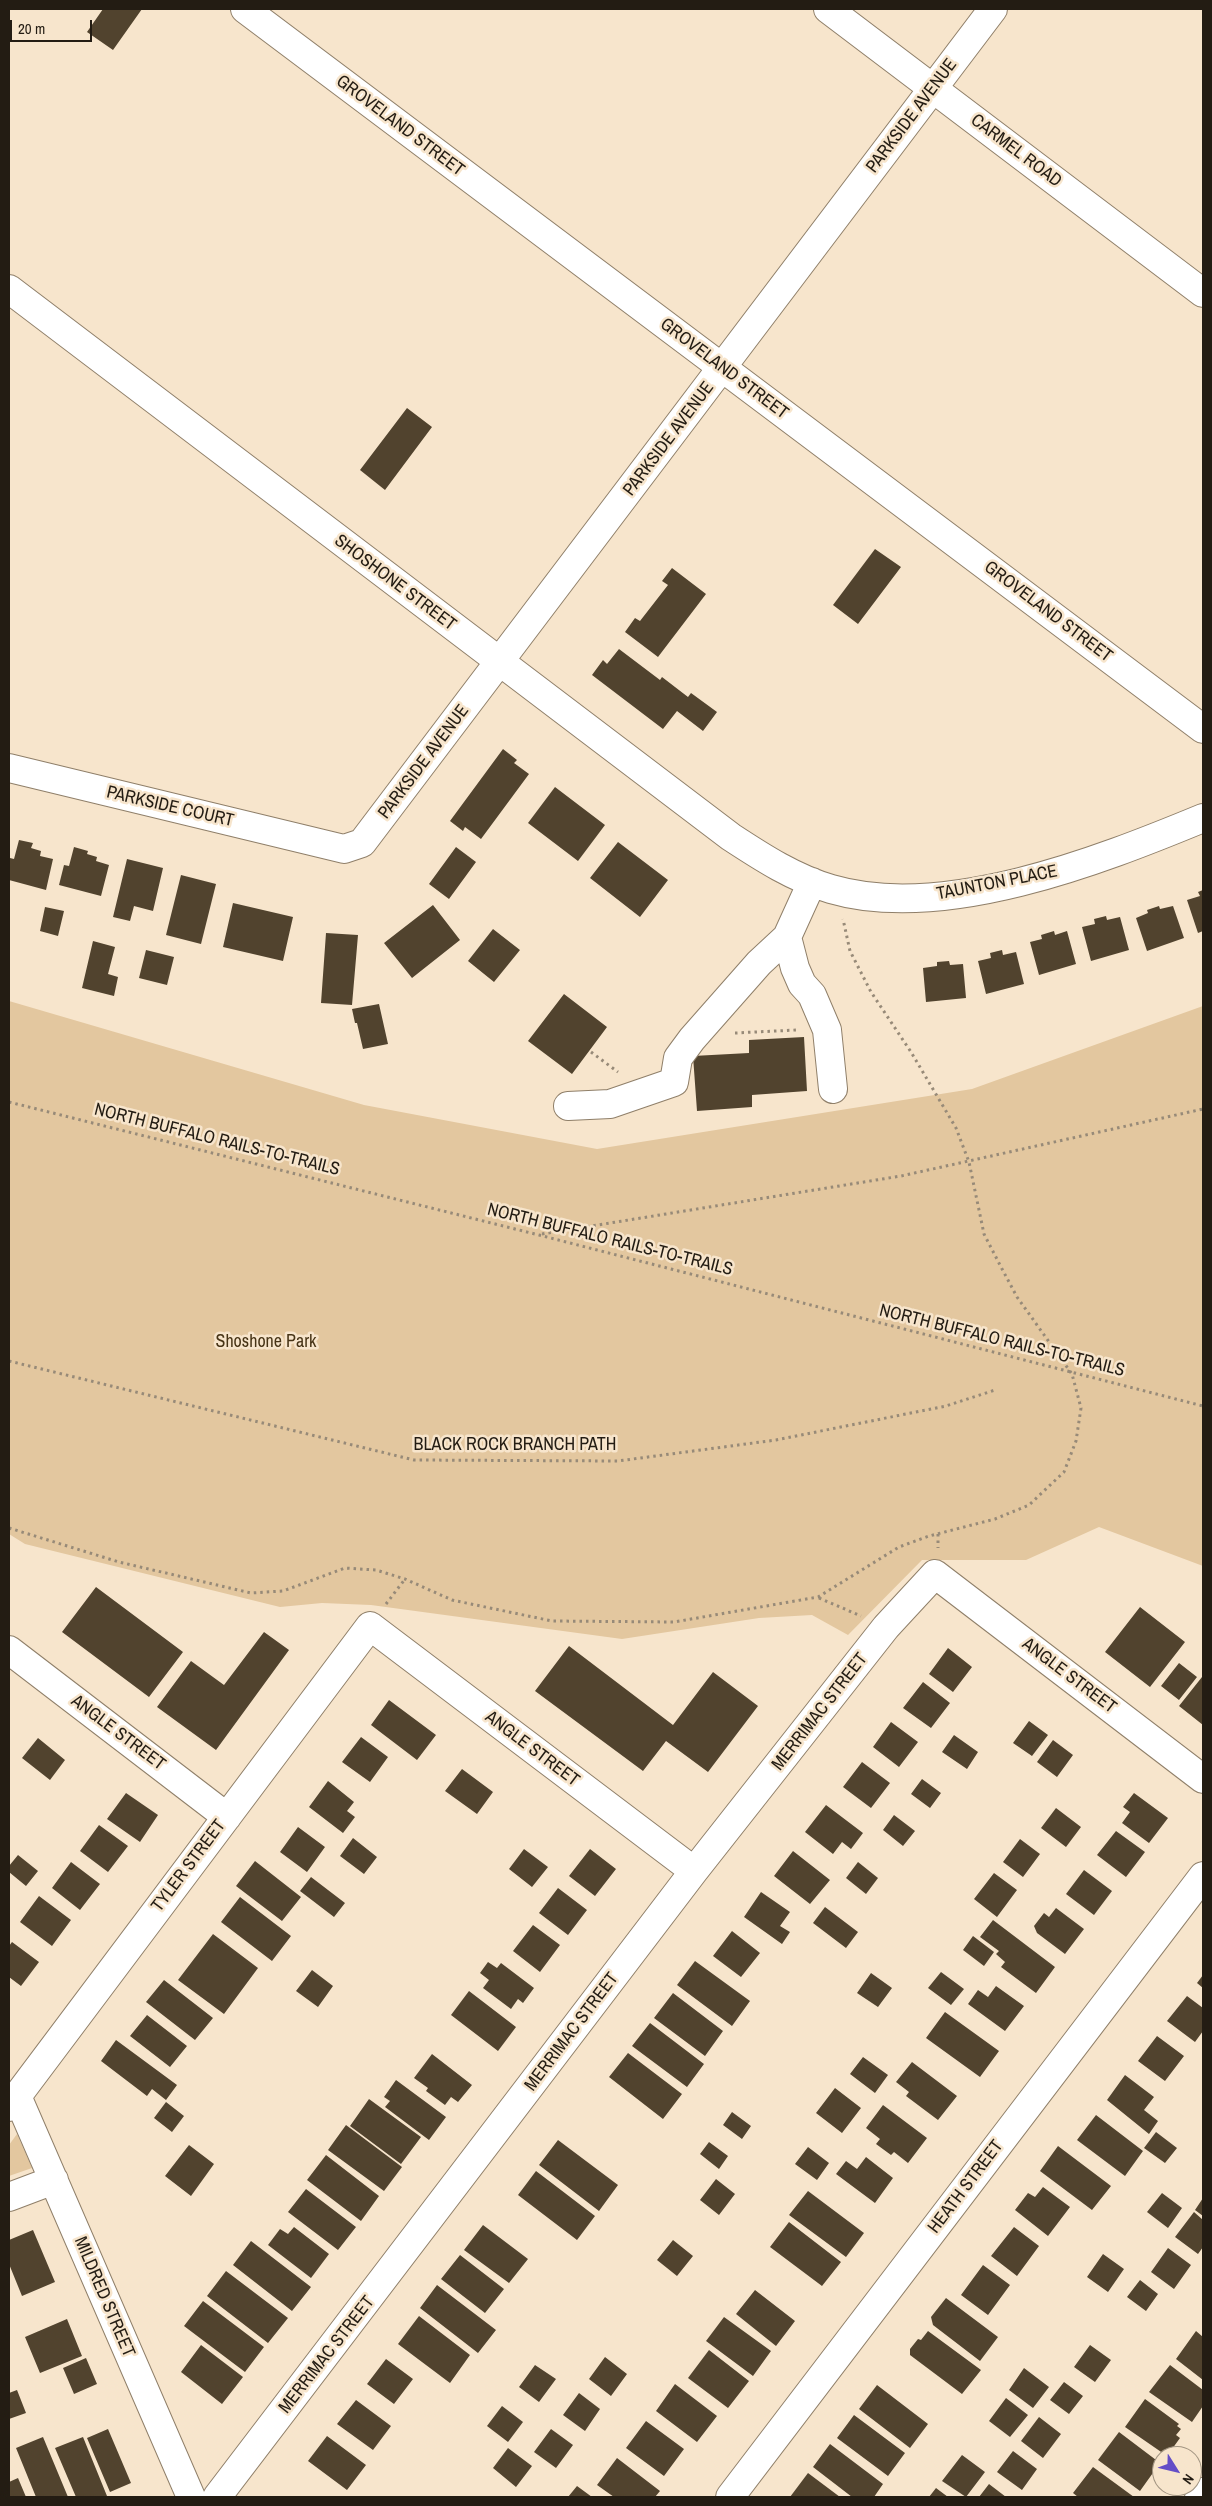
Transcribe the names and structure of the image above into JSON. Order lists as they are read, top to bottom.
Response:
{
  "streets": {
    "street": [
      "PARKSIDE AVENUE",
      "GROVELAND STREET",
      "CARMEL ROAD",
      "SHOSHONE STREET",
      "PARKSIDE COURT",
      "TAUNTON PLACE",
      "ANGLE STREET",
      "MERRIMAC STREET",
      "TYLER STREET",
      "HEATH STREET",
      "MILDRED STREET"
    ],
    "path": ["NORTH BUFFALO RAILS-TO-TRAILS", "BLACK ROCK BRANCH PATH"]
  },
  "crossings": [
    ["PARKSIDE AVENUE", "GROVELAND STREET"],
    ["PARKSIDE AVENUE", "CARMEL ROAD"],
    ["PARKSIDE AVENUE", "SHOSHONE STREET"],
    ["PARKSIDE AVENUE", "PARKSIDE COURT"],
    ["SHOSHONE STREET", "TAUNTON PLACE"],
    ["ANGLE STREET", "MERRIMAC STREET"],
    ["ANGLE STREET", "TYLER STREET"],
    ["TYLER STREET", "MILDRED STREET"]
  ],
  "parks": ["Shoshone Park"],
  "scale_bar": "20 m",
  "north": "bottom right"
}
